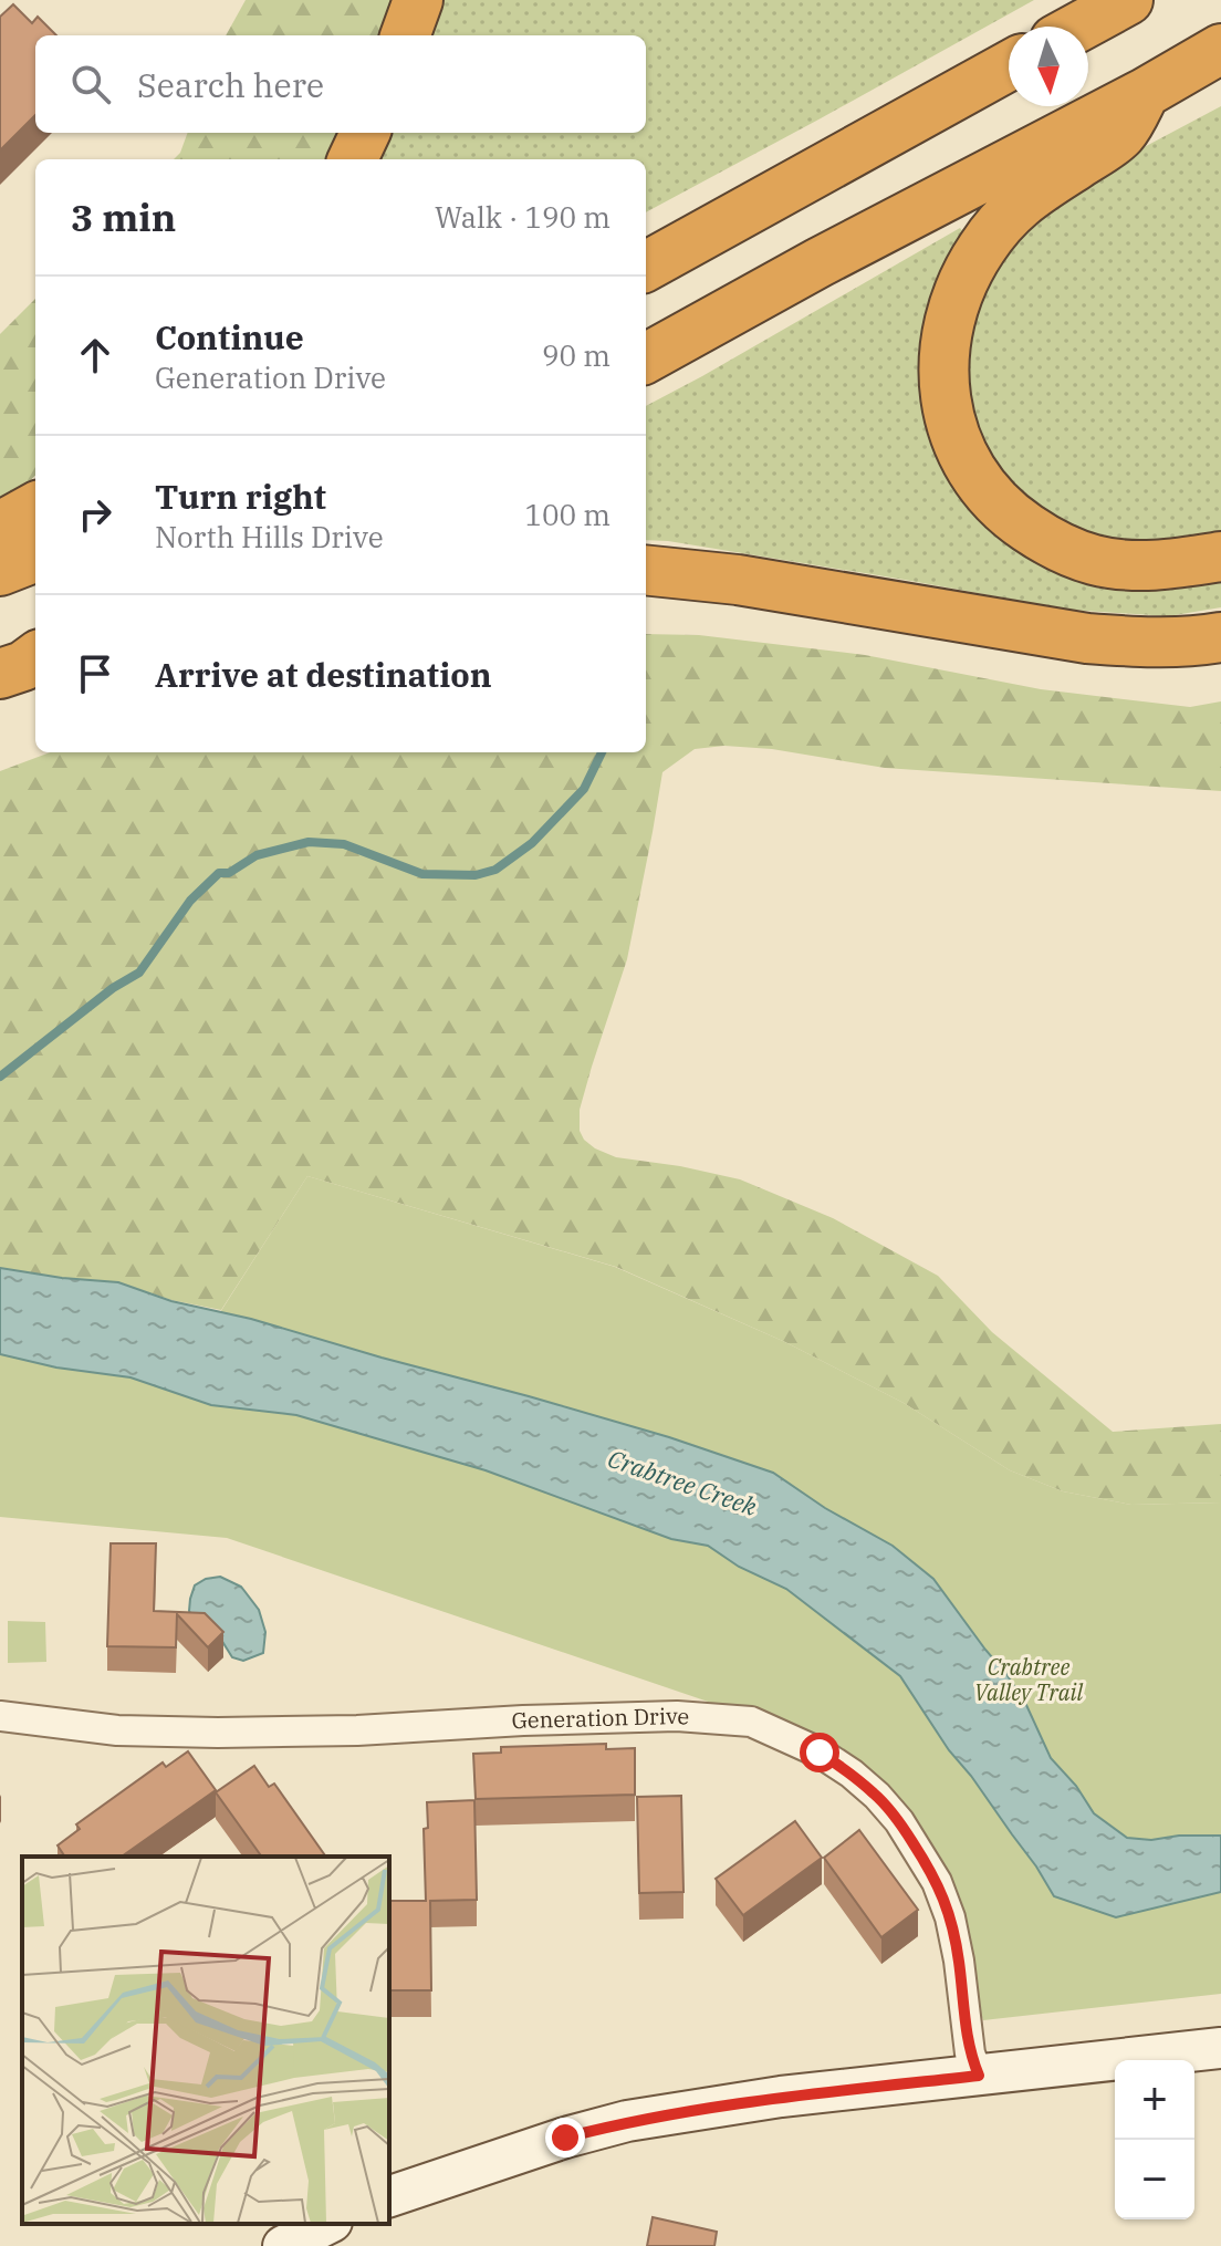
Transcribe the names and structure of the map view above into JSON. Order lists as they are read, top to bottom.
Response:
{
  "streets": {
    "street": ["Generation Drive"]
  },
  "water": ["Crabtree Creek"],
  "parks": ["Crabtree Valley Trail"],
  "north": "bottom",
  "page": {
    "search": "Search here",
    "heading": ["3 min", "Walk · 190 m"],
    "list": [
      ["Continue", "Generation Drive", "90 m"],
      ["Turn right", "North Hills Drive", "100 m"],
      "Arrive at destination"
    ],
    "map_buttons": ["+", "−"]
  }
}
